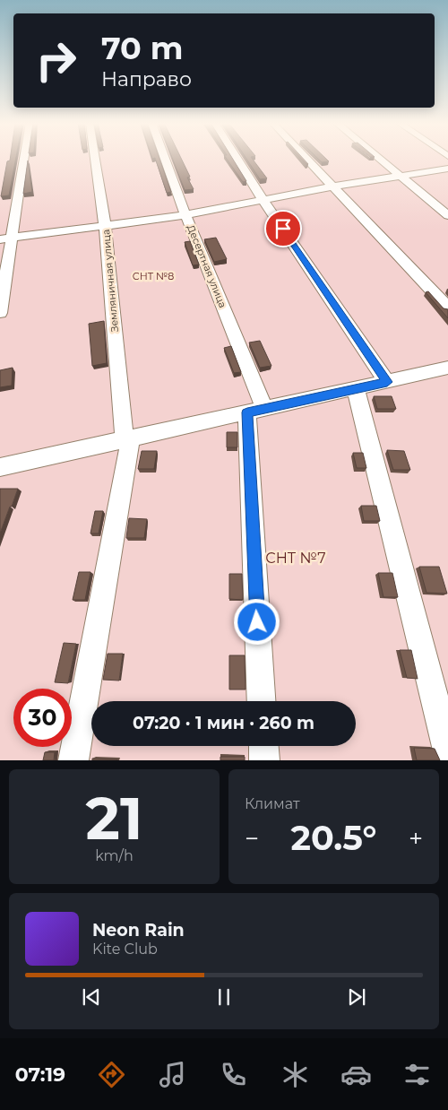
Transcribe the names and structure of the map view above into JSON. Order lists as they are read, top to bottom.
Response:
{
  "streets": {
    "street": ["Десертная улица", "Земляничная улица"]
  },
  "parks": ["СНТ №8", "СНТ №7"],
  "page": {
    "turn": ["70 m", "Направо"],
    "limit": "30",
    "trip": "07:20 · 1 мин · 260 m",
    "tile": [
      ["21", "km/h"],
      "Климат"
    ],
    "heat": ["−", "20.5°", "+"],
    "song": ["Neon Rain", "Kite Club"],
    "tabs": "07:19"
  }
}
